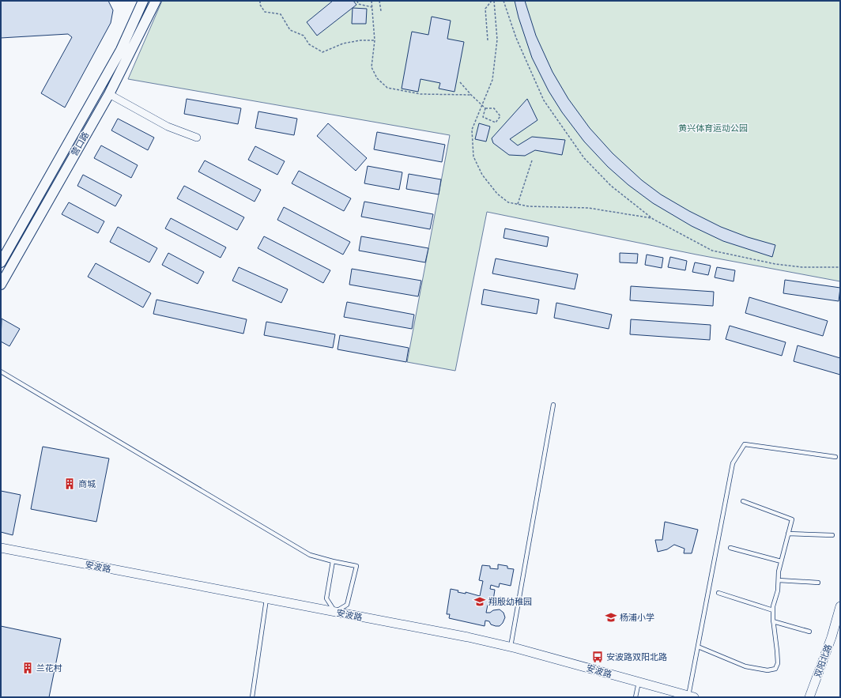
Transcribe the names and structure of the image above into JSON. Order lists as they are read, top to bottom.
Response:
{
  "streets": {
    "main road": ["营口路"],
    "street": ["安波路", "双阳北路"]
  },
  "parks": ["黄兴体育运动公园"],
  "places": {
    "building": ["商城", "兰花村"],
    "school or university": ["翔殷幼稚园", "杨浦小学"],
    "bus stop": ["安波路双阳北路"]
  }
}
